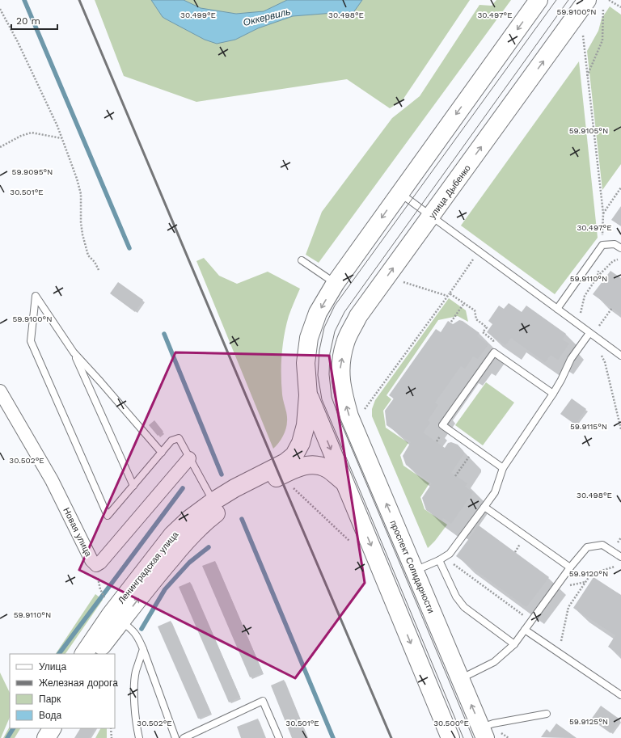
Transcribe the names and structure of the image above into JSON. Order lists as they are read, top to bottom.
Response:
{
  "streets": {
    "main road": ["улица Дыбенко", "проспект Солидарности", "Ленинградская улица"],
    "street": ["Новая улица"]
  },
  "crossings": [
    ["улица Дыбенко", "проспект Солидарности"]
  ],
  "water": ["Оккервиль"],
  "legend": [
    "Улица",
    "Железная дорога",
    "Парк",
    "Вода"
  ],
  "scale_bar": "20 m",
  "coordinates": [
    "59.9100°N",
    "30.499°E",
    "30.498°E",
    "30.497°E",
    "59.9105°N",
    "59.9095°N",
    "30.501°E",
    "59.9110°N",
    "59.9115°N",
    "30.502°E",
    "59.9120°N",
    "59.9125°N",
    "30.500°E"
  ]
}
